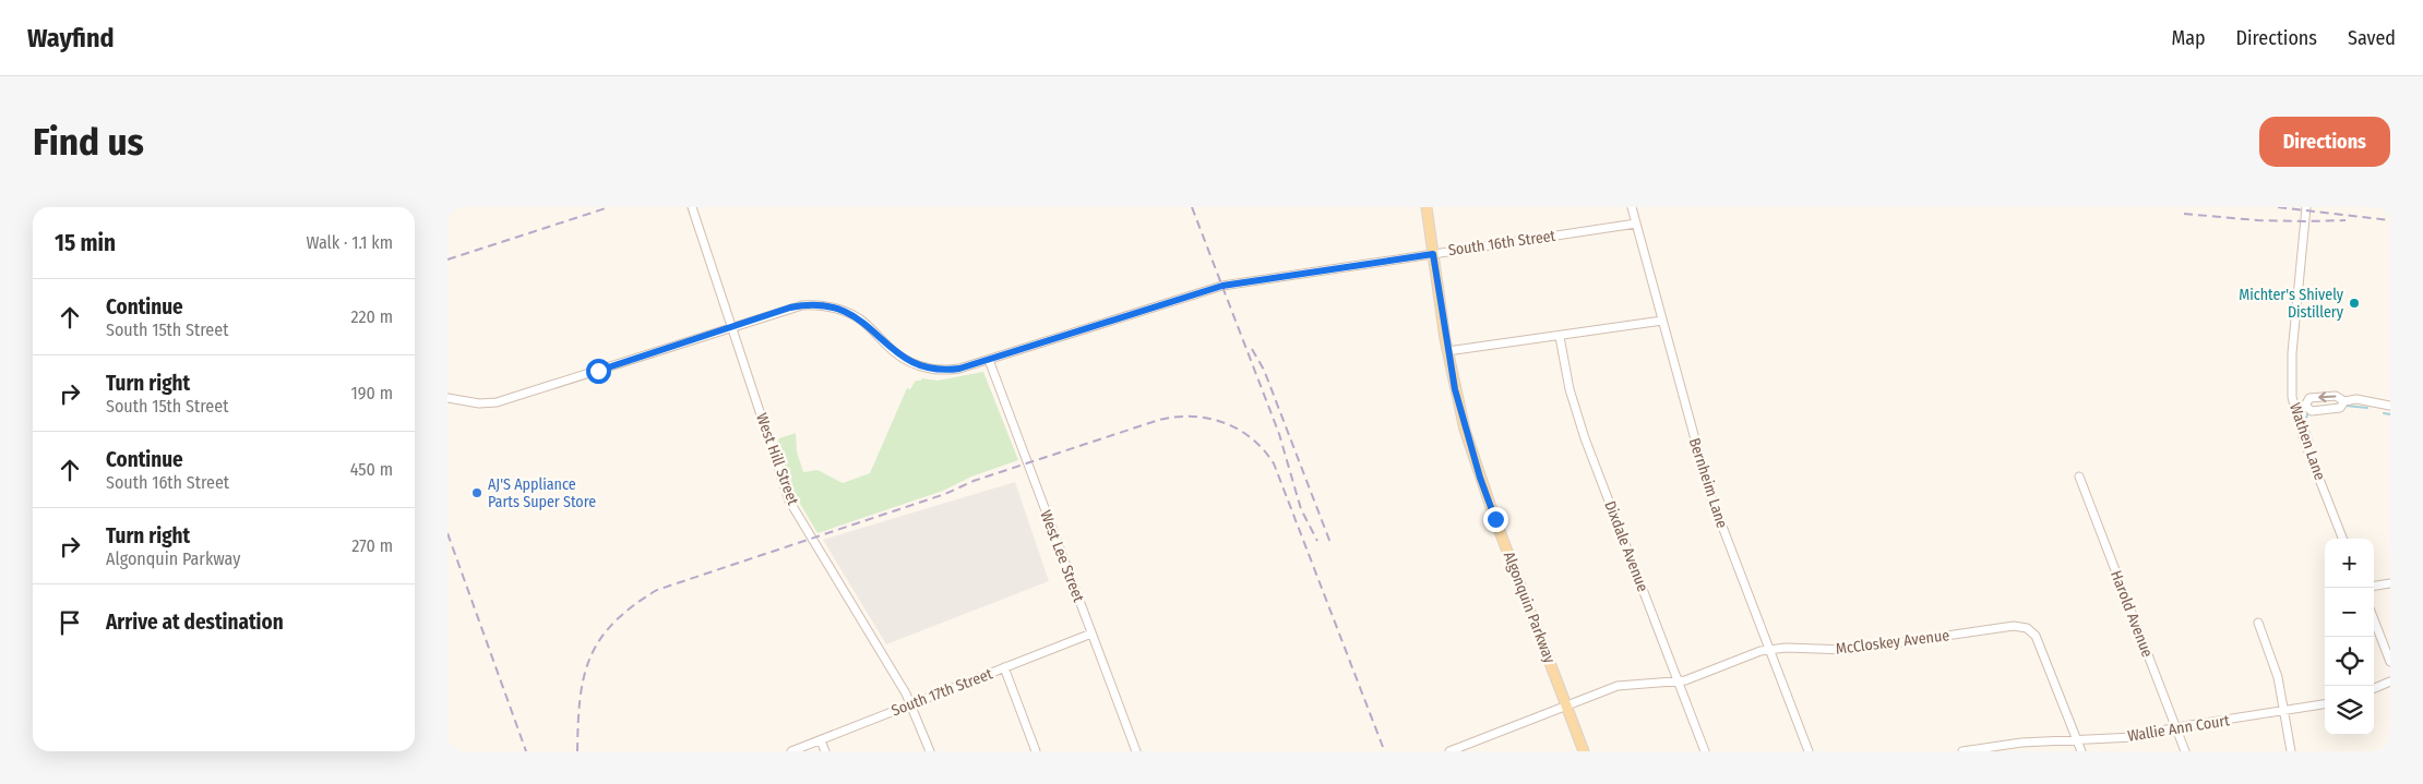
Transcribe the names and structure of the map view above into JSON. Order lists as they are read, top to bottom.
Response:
{
  "streets": {
    "main road": ["Algonquin Parkway"],
    "street": [
      "South 16th Street",
      "Wathen Lane",
      "West Hill Street",
      "Bernheim Lane",
      "Dixdale Avenue",
      "West Lee Street",
      "Harold Avenue",
      "McCloskey Avenue",
      "South 17th Street",
      "Wallie Ann Court"
    ]
  },
  "crossings": [
    ["South 16th Street", "West Hill Street"],
    ["South 16th Street", "Bernheim Lane"],
    ["South 16th Street", "West Lee Street"],
    ["South 16th Street", "Algonquin Parkway"],
    ["West Hill Street", "South 17th Street"],
    ["Bernheim Lane", "McCloskey Avenue"],
    ["Dixdale Avenue", "McCloskey Avenue"],
    ["West Lee Street", "South 17th Street"],
    ["Algonquin Parkway", "McCloskey Avenue"],
    ["Harold Avenue", "Wallie Ann Court"],
    ["McCloskey Avenue", "Wallie Ann Court"]
  ],
  "places": ["Michter's Shively Distillery", "AJ'S Appliance Parts Super Store"],
  "page": {
    "header": "Wayfind",
    "nav": ["Map", "Directions", "Saved"],
    "buttons": "Directions",
    "title": "Find us",
    "heading": ["15 min", "Walk · 1.1 km"],
    "list": [
      ["Continue", "South 15th Street", "220 m"],
      ["Turn right", "South 15th Street", "190 m"],
      ["Continue", "South 16th Street", "450 m"],
      ["Turn right", "Algonquin Parkway", "270 m"],
      "Arrive at destination"
    ],
    "map_buttons": ["+", "−"]
  }
}
